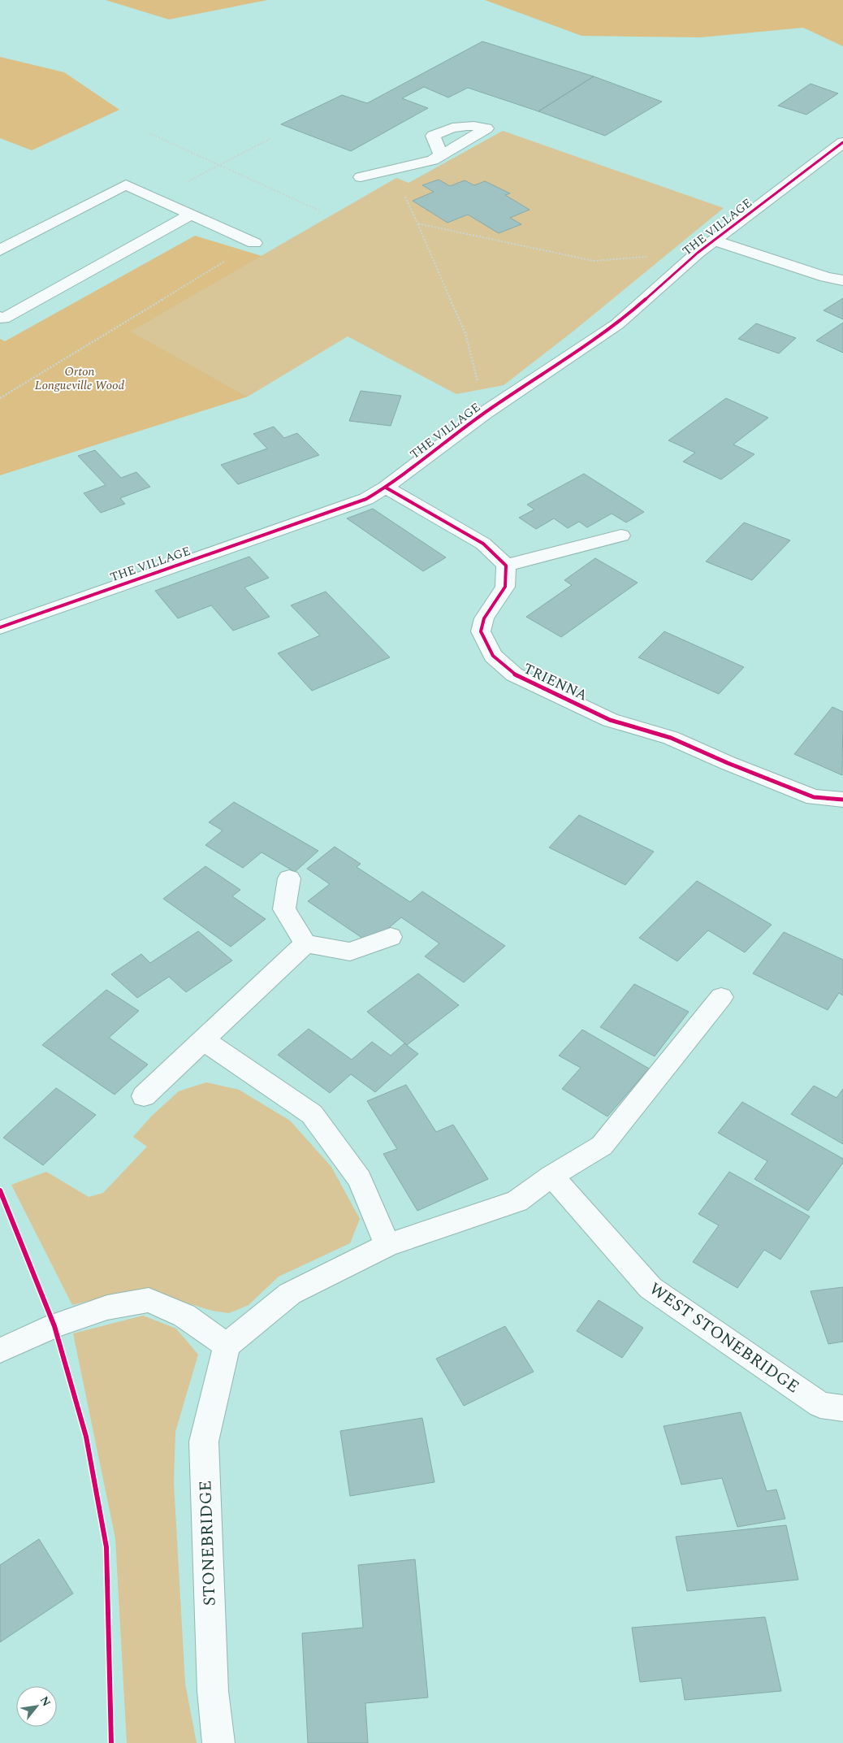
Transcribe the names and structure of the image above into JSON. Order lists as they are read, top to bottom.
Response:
{
  "streets": {
    "street": [
      "THE VILLAGE",
      "TRIENNA",
      "WEST STONEBRIDGE",
      "STONEBRIDGE"
    ]
  },
  "parks": ["Orton Longueville Wood"],
  "north": "top right"
}
